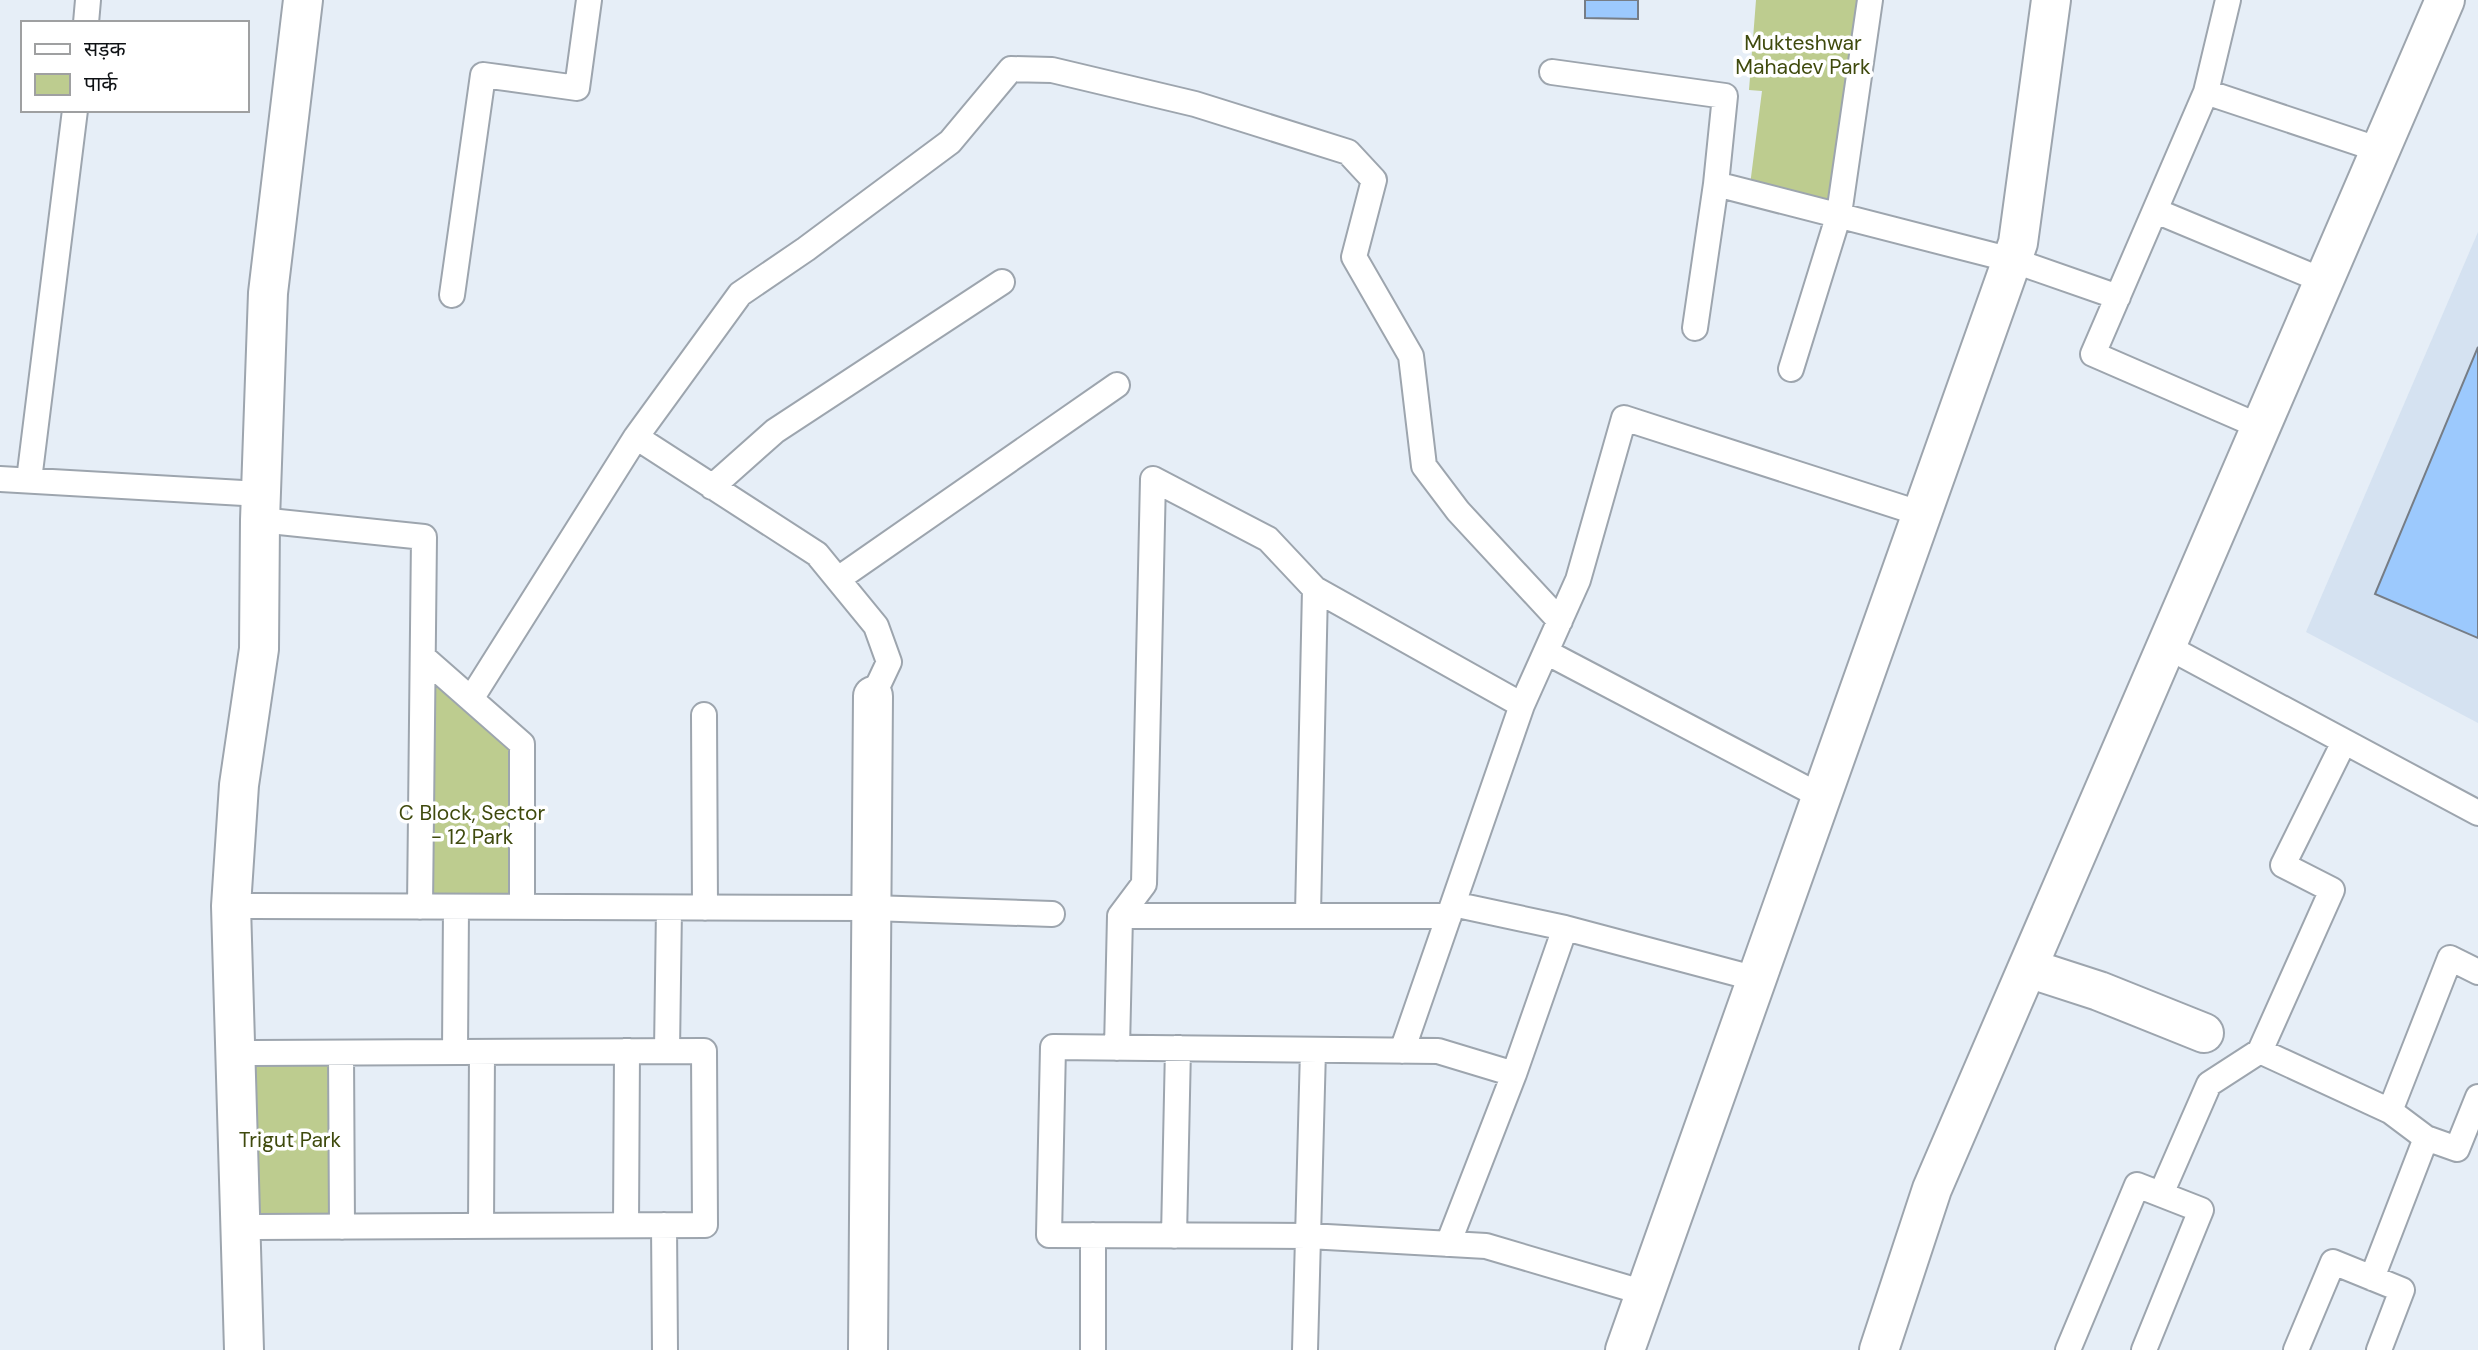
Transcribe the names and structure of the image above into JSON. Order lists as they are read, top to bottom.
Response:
{
  "parks": ["Mukteshwar Mahadev Park", "C Block, Sector - 12 Park", "Trigut Park"],
  "legend": ["सड़क", "पार्क"]
}
